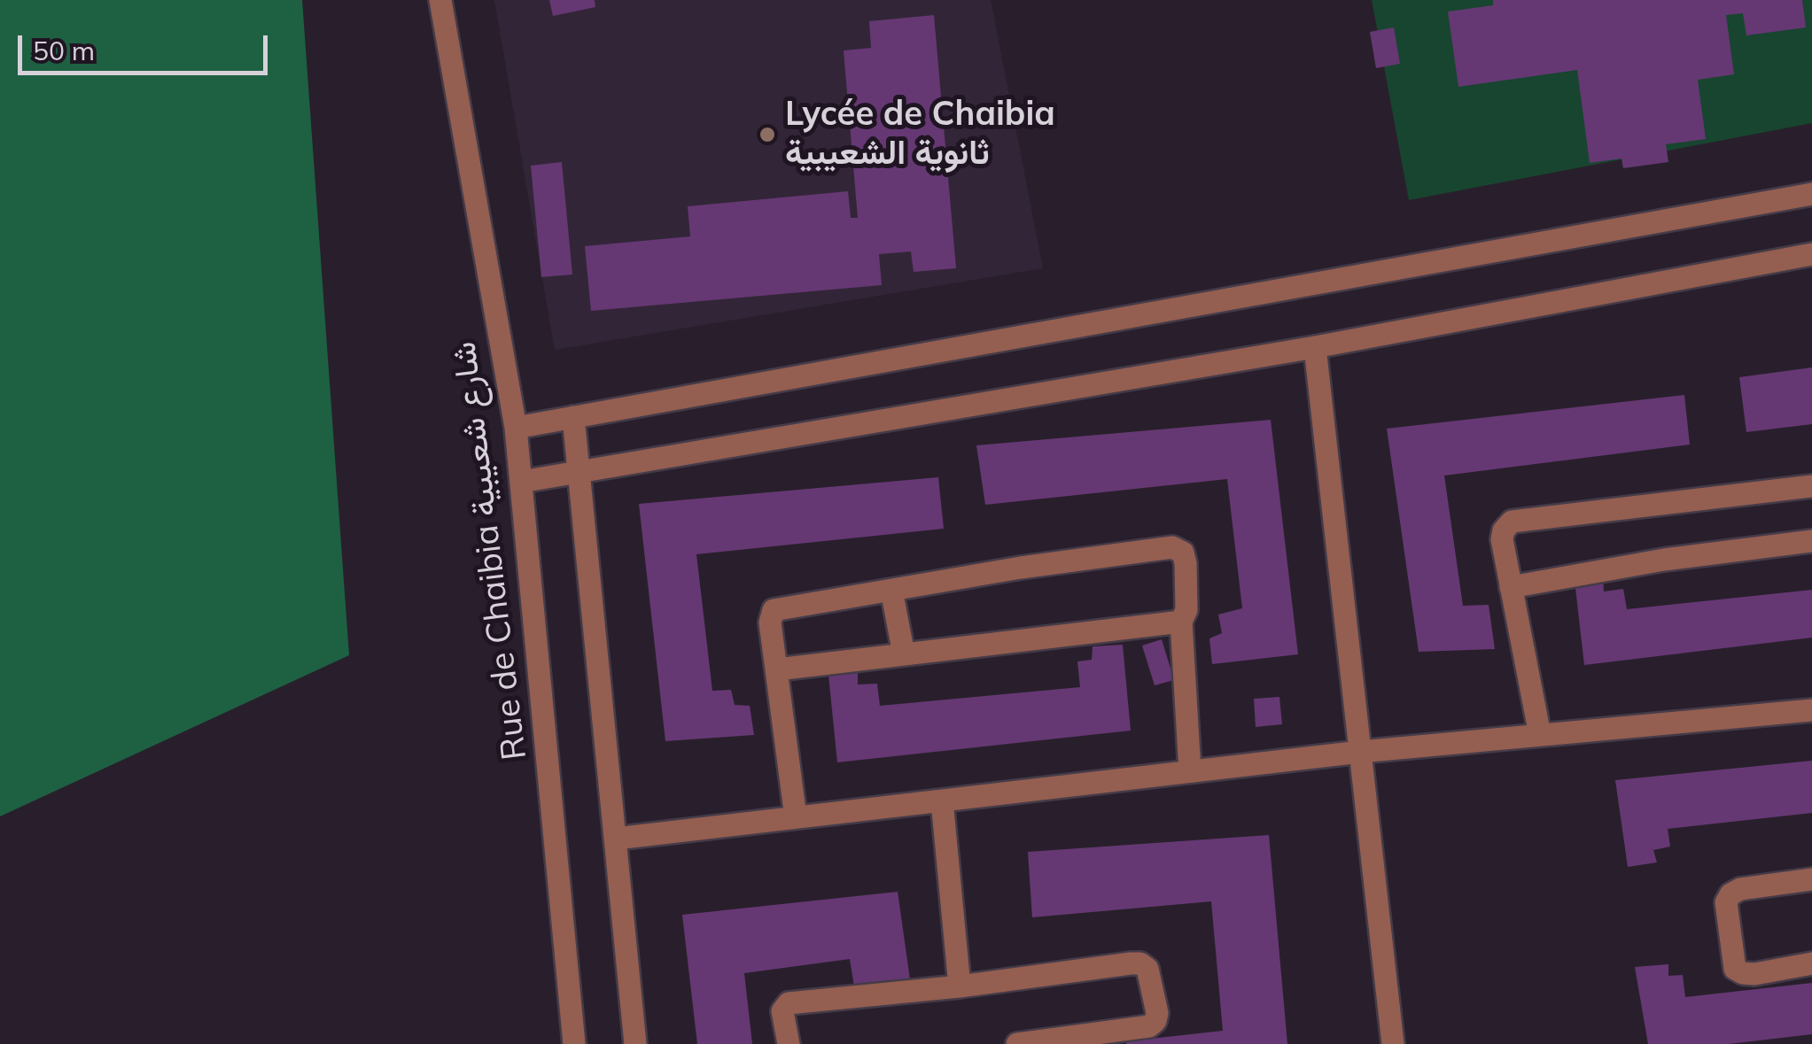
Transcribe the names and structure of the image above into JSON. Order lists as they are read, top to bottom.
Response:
{
  "streets": {
    "street": ["Rue de Chaibia شارع شعيبية"]
  },
  "places": ["Lycée de Chaibia ثانوية الشعيبية"],
  "scale_bar": "50 m"
}
